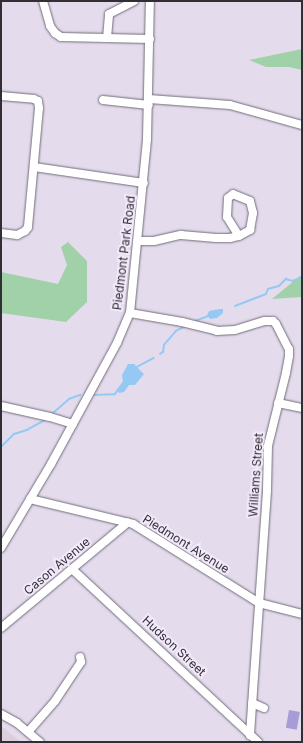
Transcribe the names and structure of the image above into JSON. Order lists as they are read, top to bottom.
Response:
{
  "streets": {
    "street": [
      "Piedmont Park Road",
      "Williams Street",
      "Piedmont Avenue",
      "Cason Avenue",
      "Hudson Street"
    ]
  },
  "crossings": [
    ["Piedmont Park Road", "Williams Street"],
    ["Piedmont Park Road", "Piedmont Avenue"],
    ["Williams Street", "Piedmont Avenue"],
    ["Williams Street", "Hudson Street"],
    ["Piedmont Avenue", "Cason Avenue"],
    ["Cason Avenue", "Hudson Street"]
  ]
}
